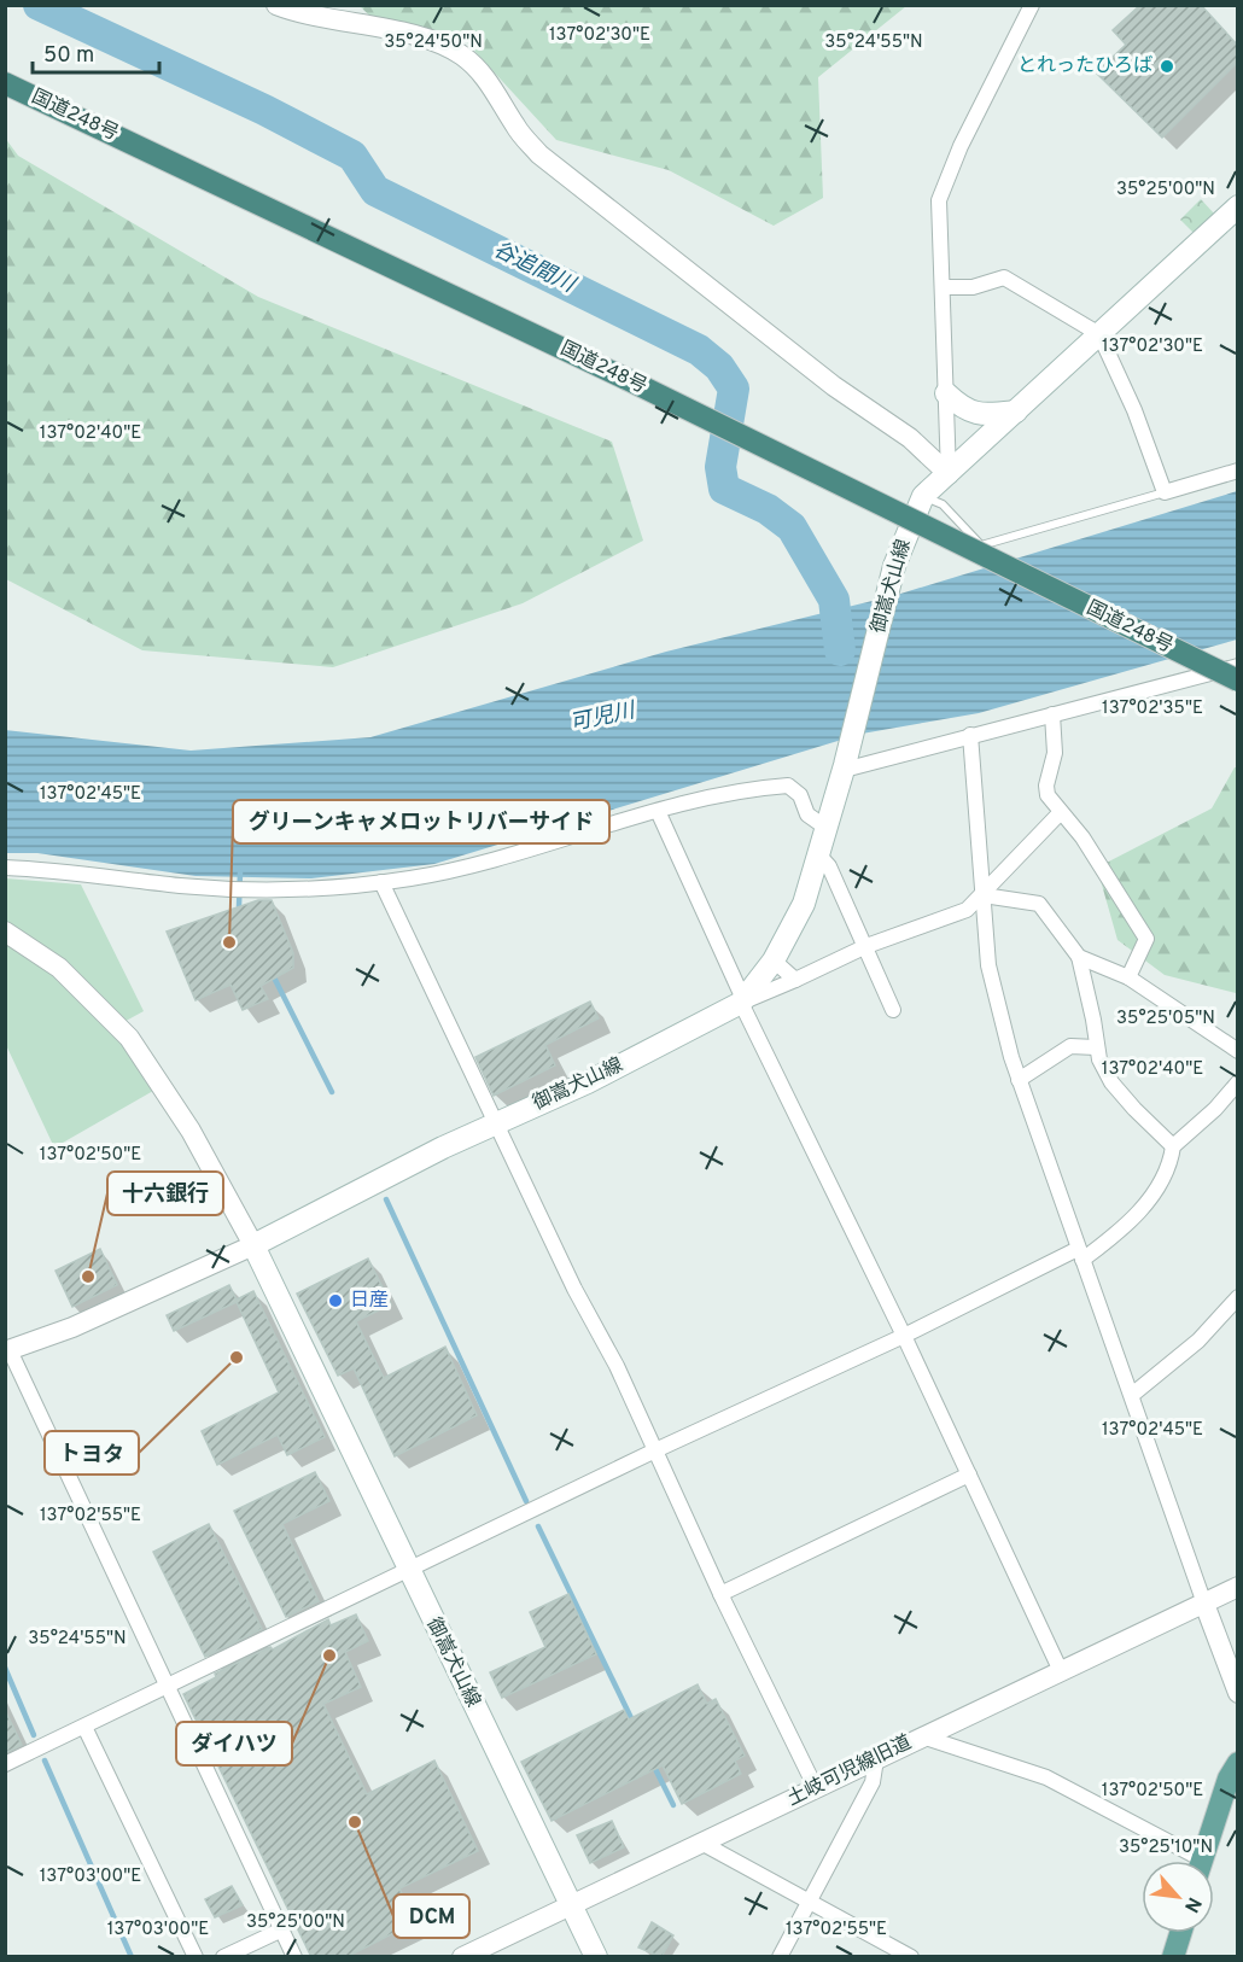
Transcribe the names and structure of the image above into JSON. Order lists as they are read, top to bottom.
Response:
{
  "streets": {
    "highway": ["国道248号"],
    "main road": ["御嵩犬山線"],
    "street": ["土岐可児線旧道"]
  },
  "crossings": [
    ["御嵩犬山線", "土岐可児線旧道"]
  ],
  "water": ["谷追間川", "可児川"],
  "places": [
    "とれったひろば",
    "グリーンキャメロットリバーサイド",
    "十六銀行",
    "日産",
    "トヨタ",
    "ダイハツ",
    "DCM"
  ],
  "scale_bar": "50 m",
  "north": "bottom right",
  "coordinates": [
    "137°02'30\"E",
    "35°24'50\"N",
    "35°24'55\"N",
    "35°25'00\"N",
    "137°02'40\"E",
    "137°02'35\"E",
    "137°02'45\"E",
    "35°25'05\"N",
    "137°02'50\"E",
    "137°02'55\"E",
    "35°25'10\"N",
    "137°03'00\"E"
  ]
}
